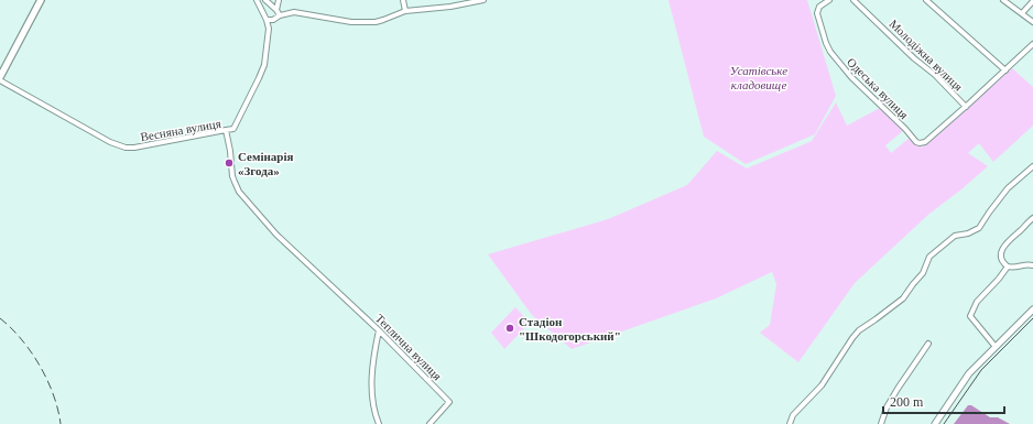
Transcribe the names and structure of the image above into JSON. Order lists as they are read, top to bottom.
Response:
{
  "streets": {
    "street": [
      "Молодіжна вулиця",
      "Одеська вулиця",
      "Весняна вулиця",
      "Теплична вулиця"
    ]
  },
  "crossings": [
    ["Молодіжна вулиця", "Одеська вулиця"],
    ["Весняна вулиця", "Теплична вулиця"]
  ],
  "parks": ["Усатівське кладовище"],
  "places": ["Семінарія «Згода»", "Стадіон \"Шкодогорський\""],
  "scale_bar": "200 m"
}
